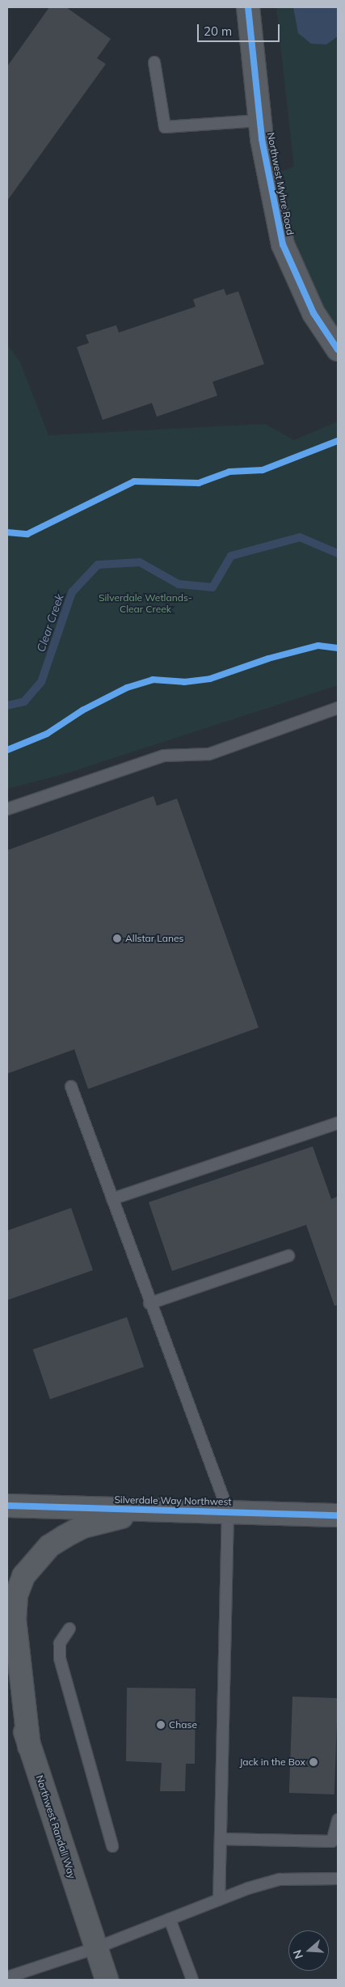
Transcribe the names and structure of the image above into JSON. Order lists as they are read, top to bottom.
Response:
{
  "streets": {
    "street": ["Northwest Myhre Road", "Silverdale Way Northwest", "Northwest Randall Way"]
  },
  "water": ["Clear Creek"],
  "parks": ["Silverdale Wetlands- Clear Creek"],
  "places": ["Allstar Lanes", "Chase", "Jack in the Box"],
  "scale_bar": "20 m",
  "north": "left"
}
